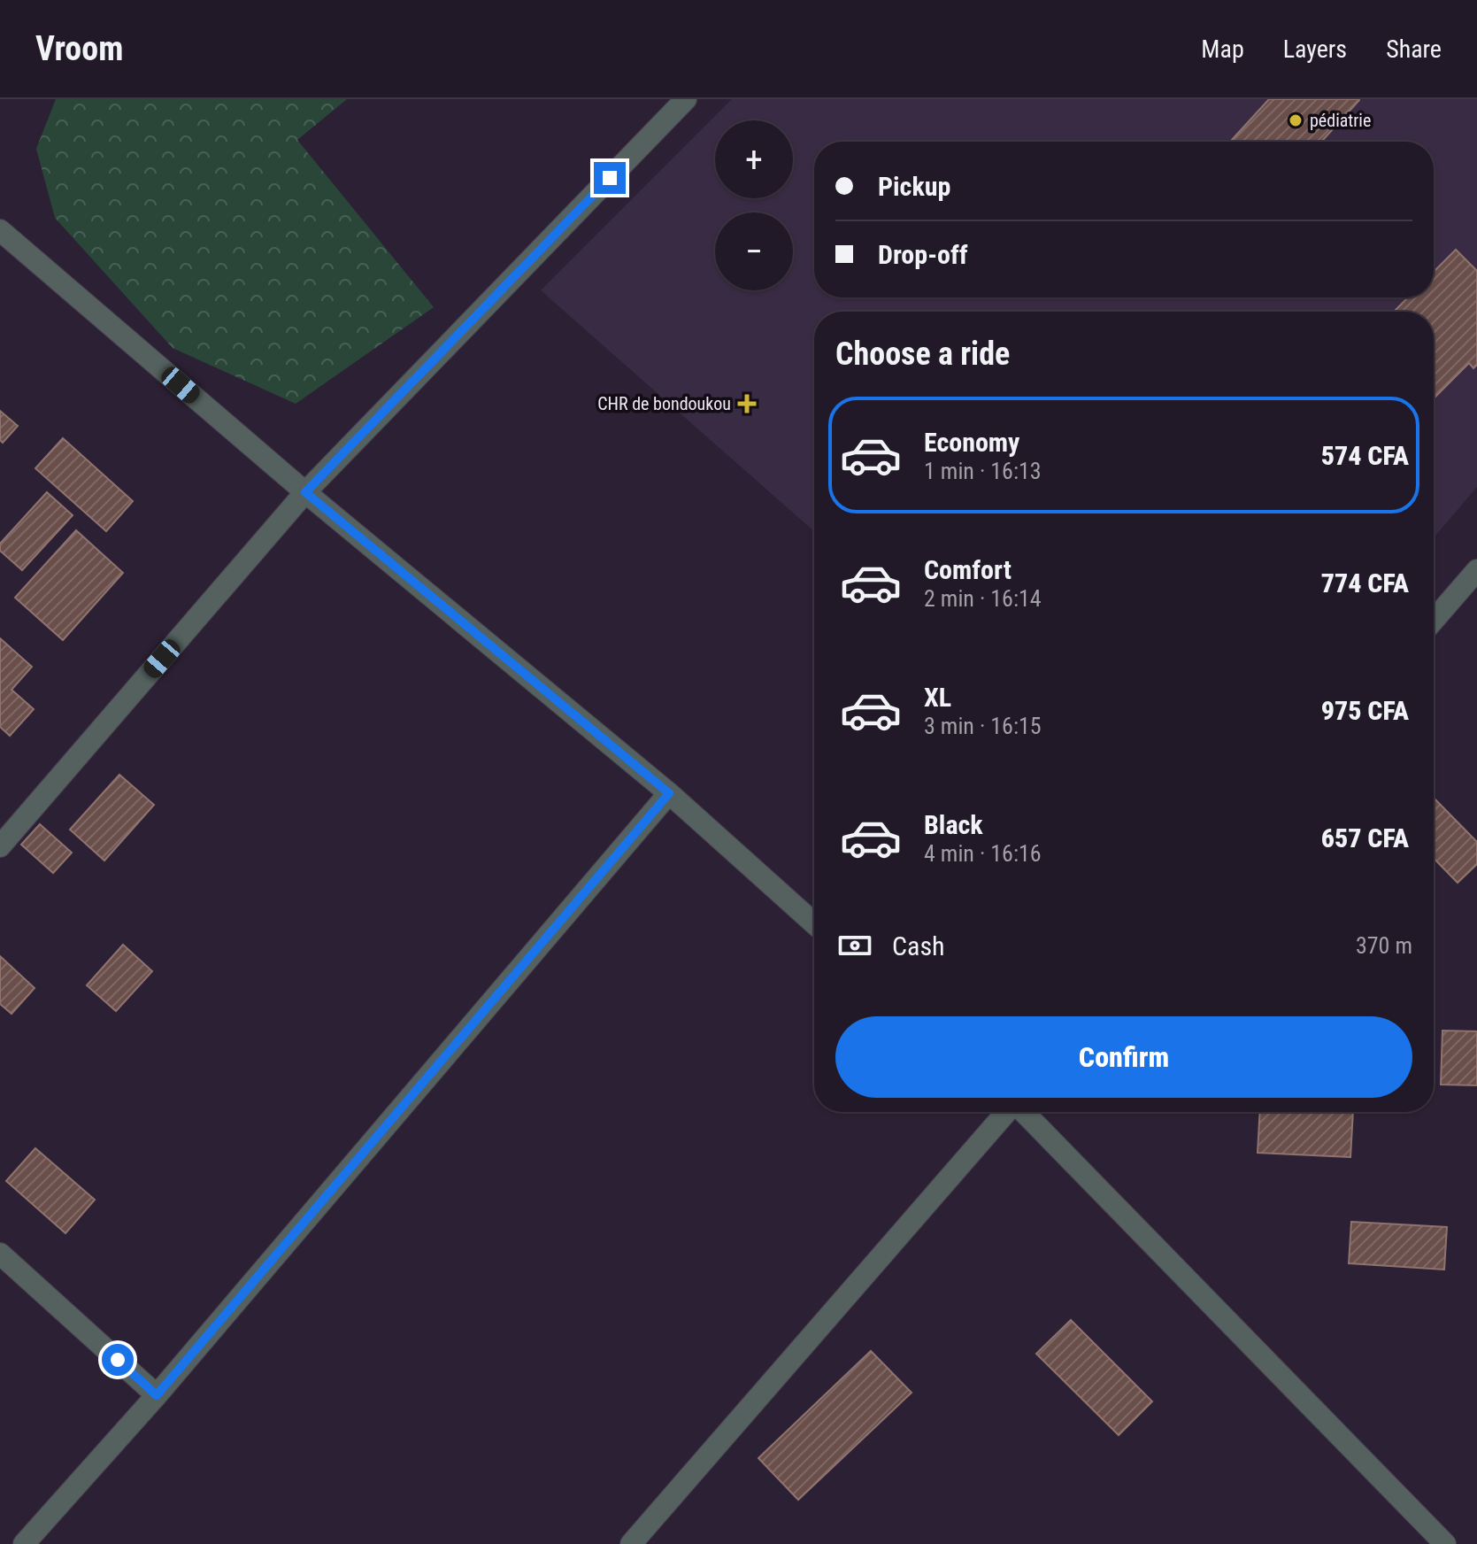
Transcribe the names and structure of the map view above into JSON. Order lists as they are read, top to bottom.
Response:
{
  "places": {
    "other": ["pédiatrie"],
    "health": ["CHR de bondoukou"]
  },
  "page": {
    "header": "Vroom",
    "nav": ["Map", "Layers", "Share"],
    "map_buttons": ["+", "−"],
    "banner": ["Pickup", "Drop-off"],
    "heading": "Choose a ride",
    "list": [
      {
        "name": "Economy",
        "note": "1 min · 16:13",
        "value": "574 CFA"
      },
      {
        "name": "Comfort",
        "note": "2 min · 16:14",
        "value": "774 CFA"
      },
      {
        "name": "XL",
        "note": "3 min · 16:15",
        "value": "975 CFA"
      },
      {
        "name": "Black",
        "note": "4 min · 16:16",
        "value": "657 CFA"
      }
    ],
    "pay": ["Cash", "370 m"],
    "buttons": "Confirm"
  }
}
